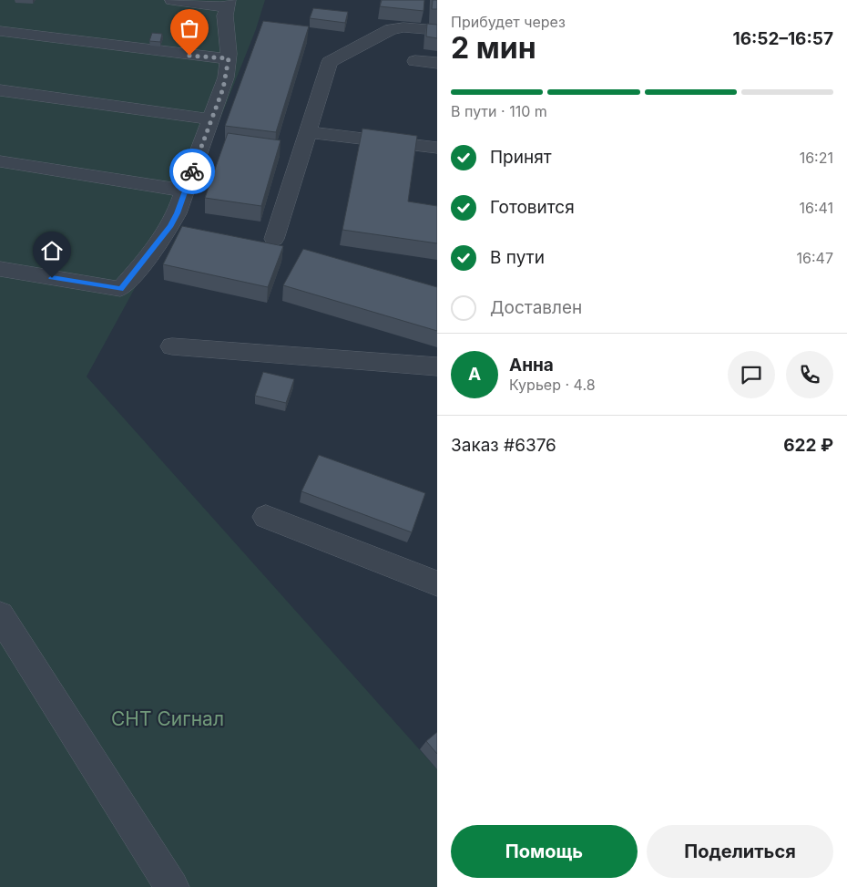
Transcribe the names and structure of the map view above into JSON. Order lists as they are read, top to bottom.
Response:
{
  "parks": ["СНТ Сигнал"],
  "page": {
    "heading": ["2 мин", "Прибудет через", "16:52–16:57"],
    "panel": [
      "Анна",
      "Курьер · 4.8",
      "Заказ #6376",
      "622 ₽"
    ],
    "bar": "В пути · 110 m",
    "list": [
      ["Принят", "16:21"],
      ["Готовится", "16:41"],
      ["В пути", "16:47"],
      "Доставлен"
    ],
    "round": "А",
    "buttons": ["Помощь", "Поделиться"]
  }
}
